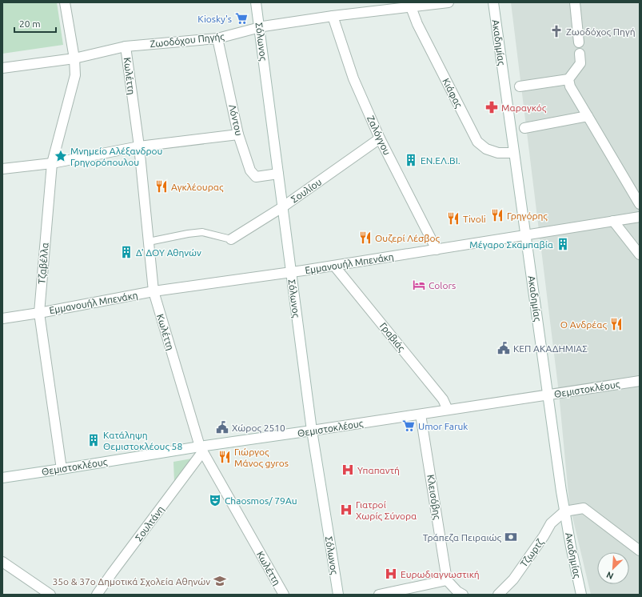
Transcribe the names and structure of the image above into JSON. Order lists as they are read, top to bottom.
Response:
{
  "streets": {
    "street": [
      "Ζωοδόχου Πηγής",
      "Σόλωνος",
      "Ακαδημίας",
      "Κωλέττη",
      "Κιάφας",
      "Λόντου",
      "Ζαλόγγου",
      "Σουλίου",
      "Τζαβέλλα",
      "Εμμανουήλ Μπενάκη",
      "Γραβιάς",
      "Θεμιστοκλέους",
      "Κλεισόβης",
      "Σουλτάνη",
      "Τζωρτζ"
    ]
  },
  "crossings": [
    ["Ζωοδόχου Πηγής", "Σόλωνος"],
    ["Ζωοδόχου Πηγής", "Κωλέττη"],
    ["Ζωοδόχου Πηγής", "Κιάφας"],
    ["Ζωοδόχου Πηγής", "Λόντου"],
    ["Ζωοδόχου Πηγής", "Ζαλόγγου"],
    ["Ζωοδόχου Πηγής", "Τζαβέλλα"],
    ["Σόλωνος", "Λόντου"],
    ["Σόλωνος", "Σουλίου"],
    ["Σόλωνος", "Εμμανουήλ Μπενάκη"],
    ["Σόλωνος", "Θεμιστοκλέους"],
    ["Ακαδημίας", "Κιάφας"],
    ["Ακαδημίας", "Εμμανουήλ Μπενάκη"],
    ["Ακαδημίας", "Θεμιστοκλέους"],
    ["Ακαδημίας", "Τζωρτζ"],
    ["Κωλέττη", "Εμμανουήλ Μπενάκη"],
    ["Κωλέττη", "Θεμιστοκλέους"],
    ["Κωλέττη", "Σουλτάνη"],
    ["Ζαλόγγου", "Σουλίου"],
    ["Ζαλόγγου", "Εμμανουήλ Μπενάκη"],
    ["Τζαβέλλα", "Εμμανουήλ Μπενάκη"],
    ["Τζαβέλλα", "Θεμιστοκλέους"],
    ["Εμμανουήλ Μπενάκη", "Γραβιάς"],
    ["Γραβιάς", "Θεμιστοκλέους"],
    ["Θεμιστοκλέους", "Κλεισόβης"],
    ["Θεμιστοκλέους", "Σουλτάνη"]
  ],
  "places": {
    "supermarket": ["Kiosky's", "Umor Faruk"],
    "church": ["Ζωοδόχος Πηγή"],
    "pharmacy": ["Μαραγκός"],
    "place": ["Μνημείο Αλέξανδρου Γρηγορόπουλου"],
    "building": [
      "ΕΝ.ΕΛ.ΒΙ.",
      "Μέγαρο Σκαμπαβία",
      "Δ' ΔΟΥ Αθηνών",
      "Κατάληψη Θεμιστοκλέους 58"
    ],
    "restaurant": [
      "Αγκλέουρας",
      "Γρηγόρης",
      "Tivoli",
      "Ουζερί Λέσβος",
      "Ο Ανδρέας",
      "Γιώργος Μάνος gyros"
    ],
    "hotel": ["Colors"],
    "public building": ["ΚΕΠ ΑΚΑΔΗΜΙΑΣ", "Χώρος 2510"],
    "hospital": ["Υπαπαντή", "Γιατροί Χωρίς Σύνορα", "Ευρωδιαγνωστική"],
    "theatre": ["Chaosmos/ 79Au"],
    "bank": ["Τράπεζα Πειραιώς"],
    "school or university": ["35ο & 37ο Δημοτικά Σχολεία Αθηνών"]
  },
  "scale_bar": "20 m",
  "north": "bottom left"
}
